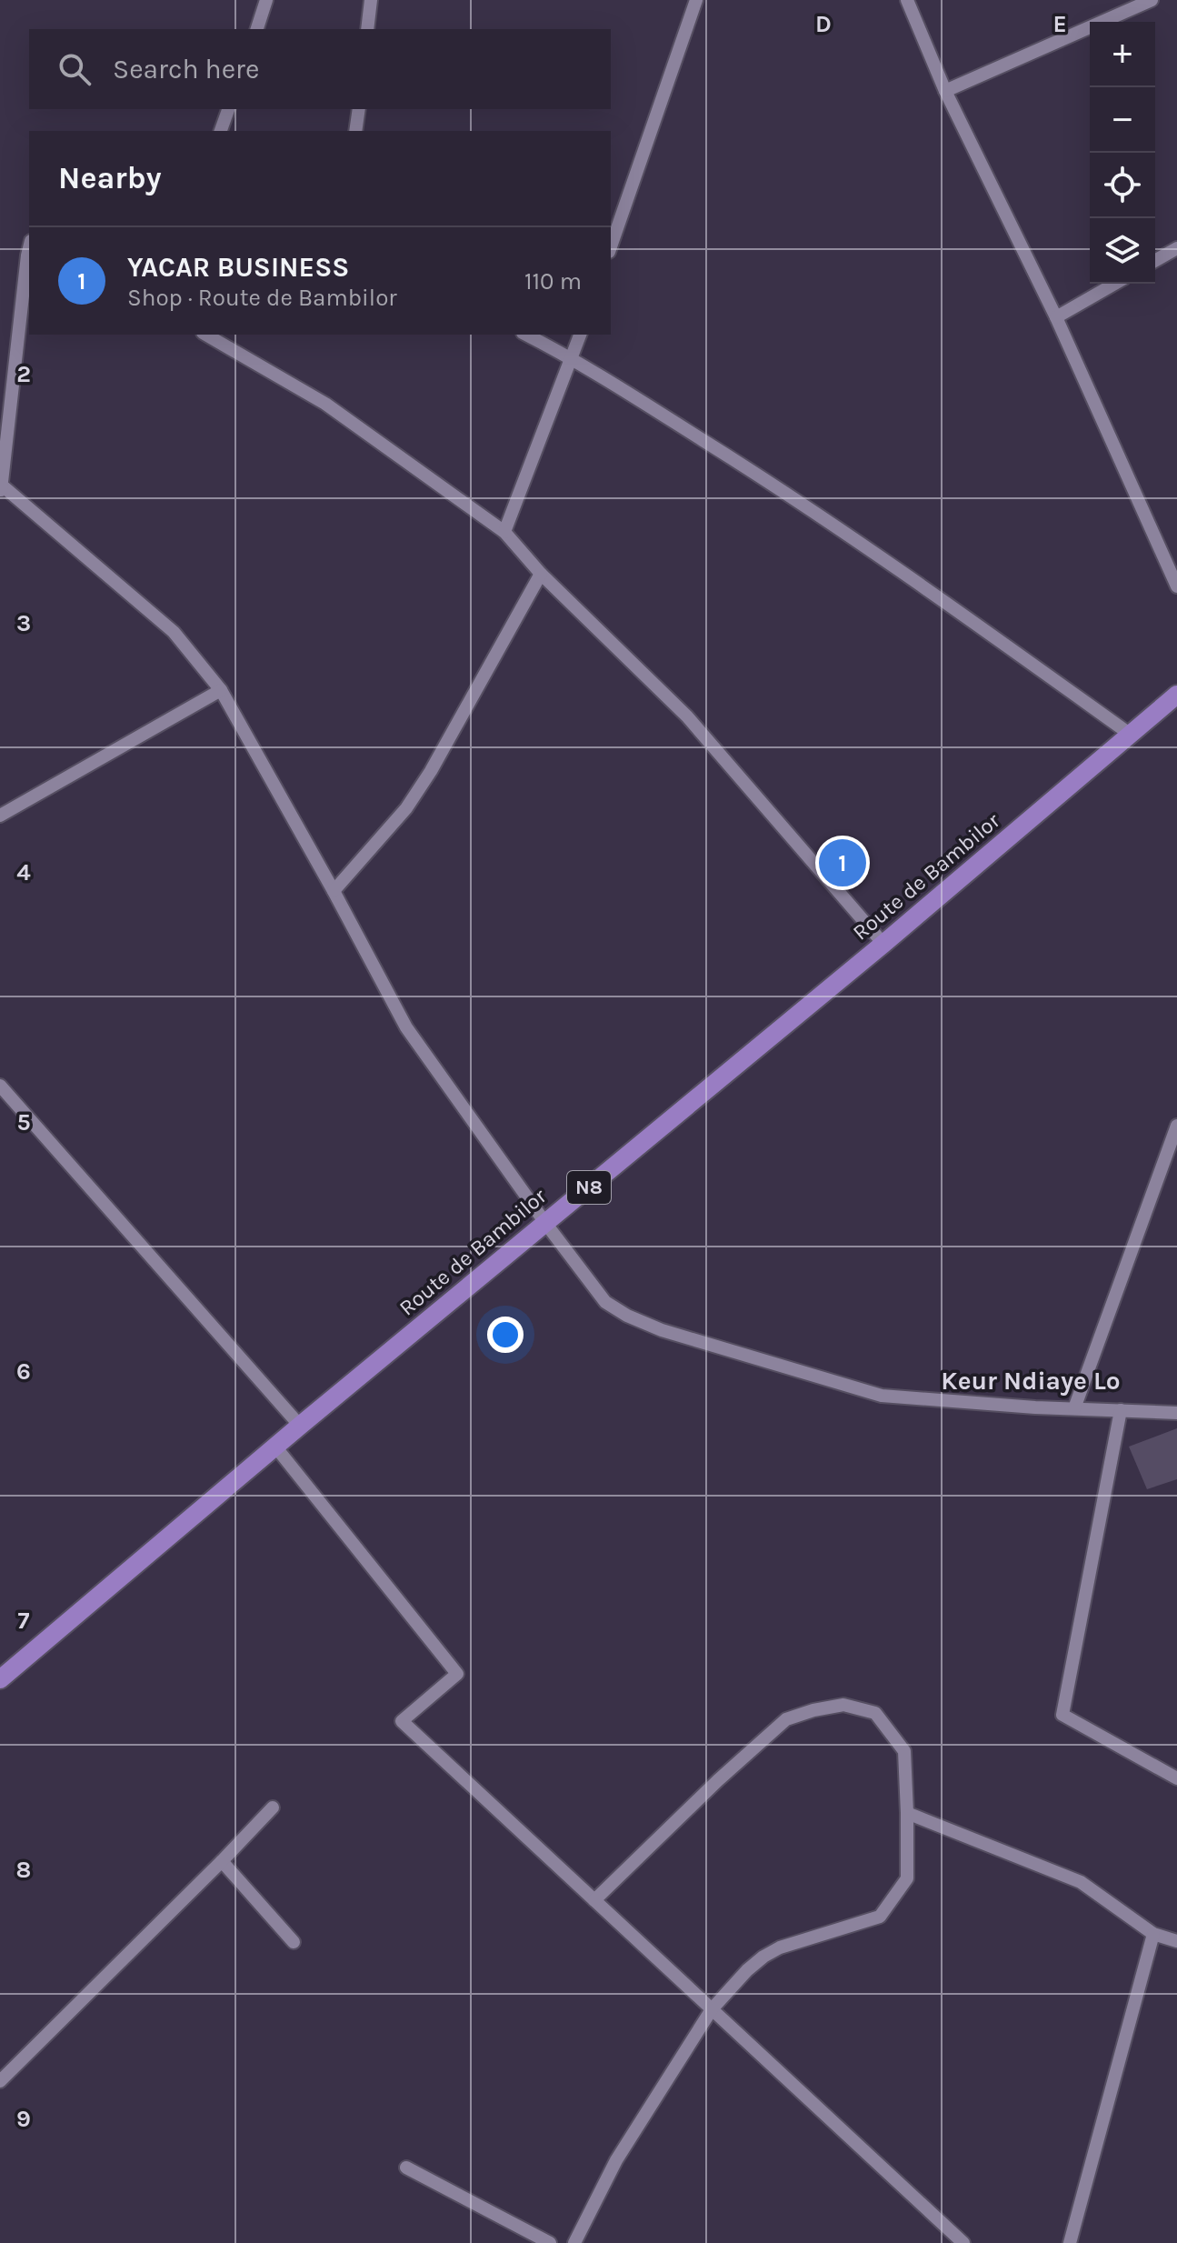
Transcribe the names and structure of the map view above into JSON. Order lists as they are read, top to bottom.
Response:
{
  "streets": {
    "main road": ["Route de Bambilor", "N8"]
  },
  "districts": ["Keur Ndiaye Lo"],
  "page": {
    "map_buttons": ["+", "−"],
    "search": "Search here",
    "heading": "Nearby",
    "list": [
      {
        "mark": "1",
        "name": "YACAR BUSINESS",
        "note": "Shop · Route de Bambilor",
        "value": "110 m"
      }
    ],
    "pins": "1"
  },
  "grid": {
    "columns": ["D", "E"],
    "rows": [
      "2",
      "3",
      "4",
      "5",
      "6",
      "7",
      "8",
      "9"
    ]
  }
}
